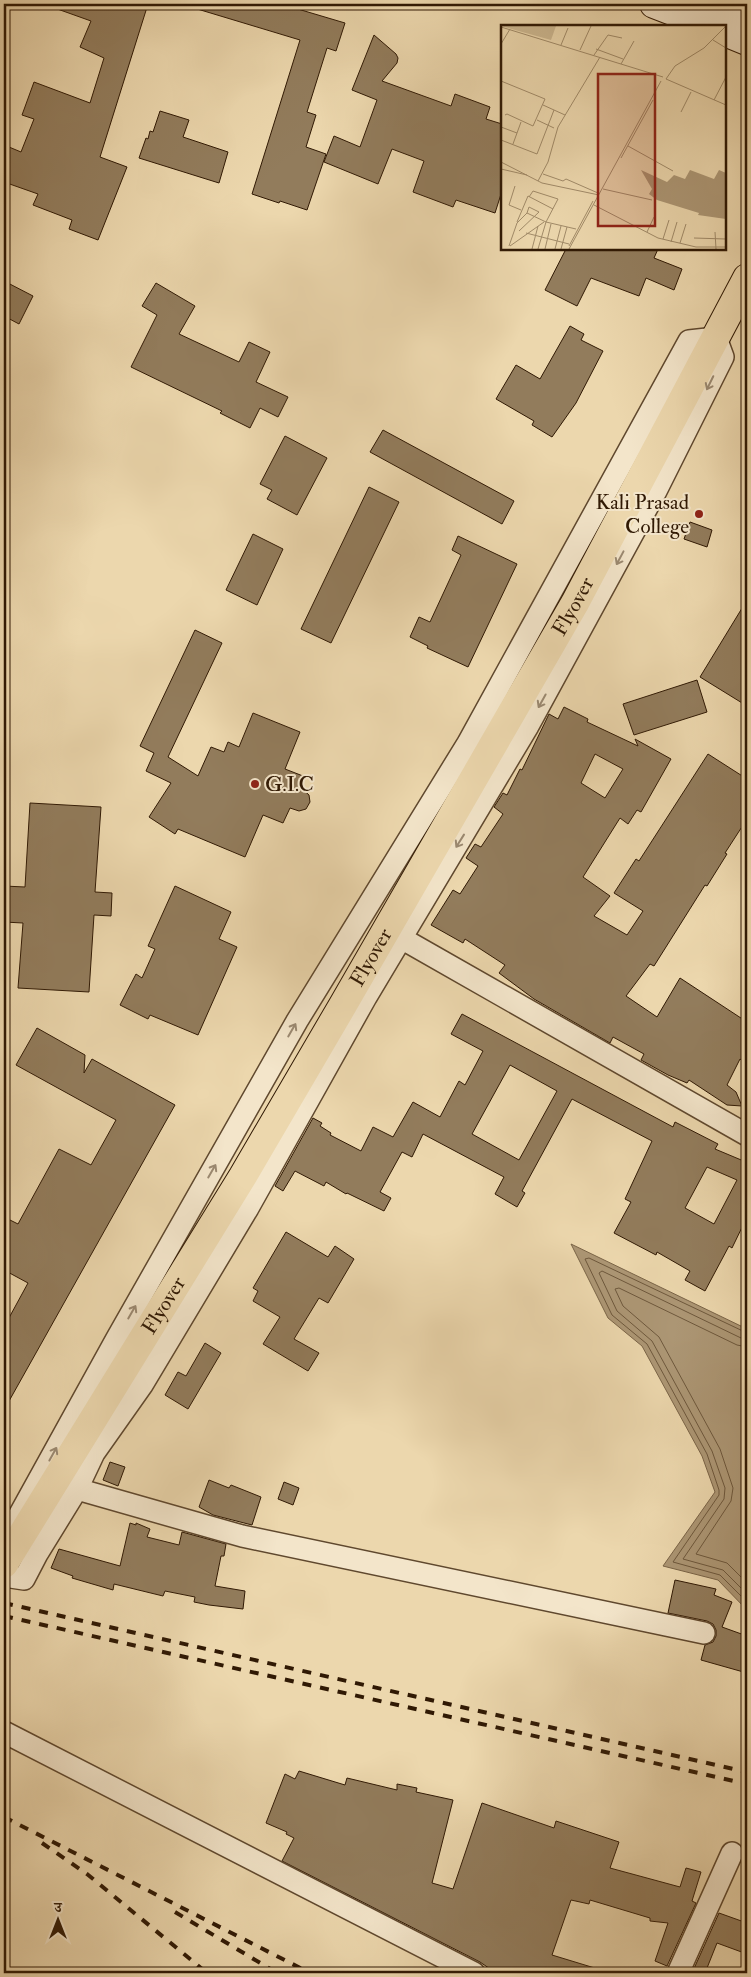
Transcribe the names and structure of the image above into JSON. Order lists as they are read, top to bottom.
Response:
{
  "streets": {
    "main road": ["Flyover"]
  },
  "places": ["Kali Prasad College", "G.I.C"],
  "north": "top"
}
